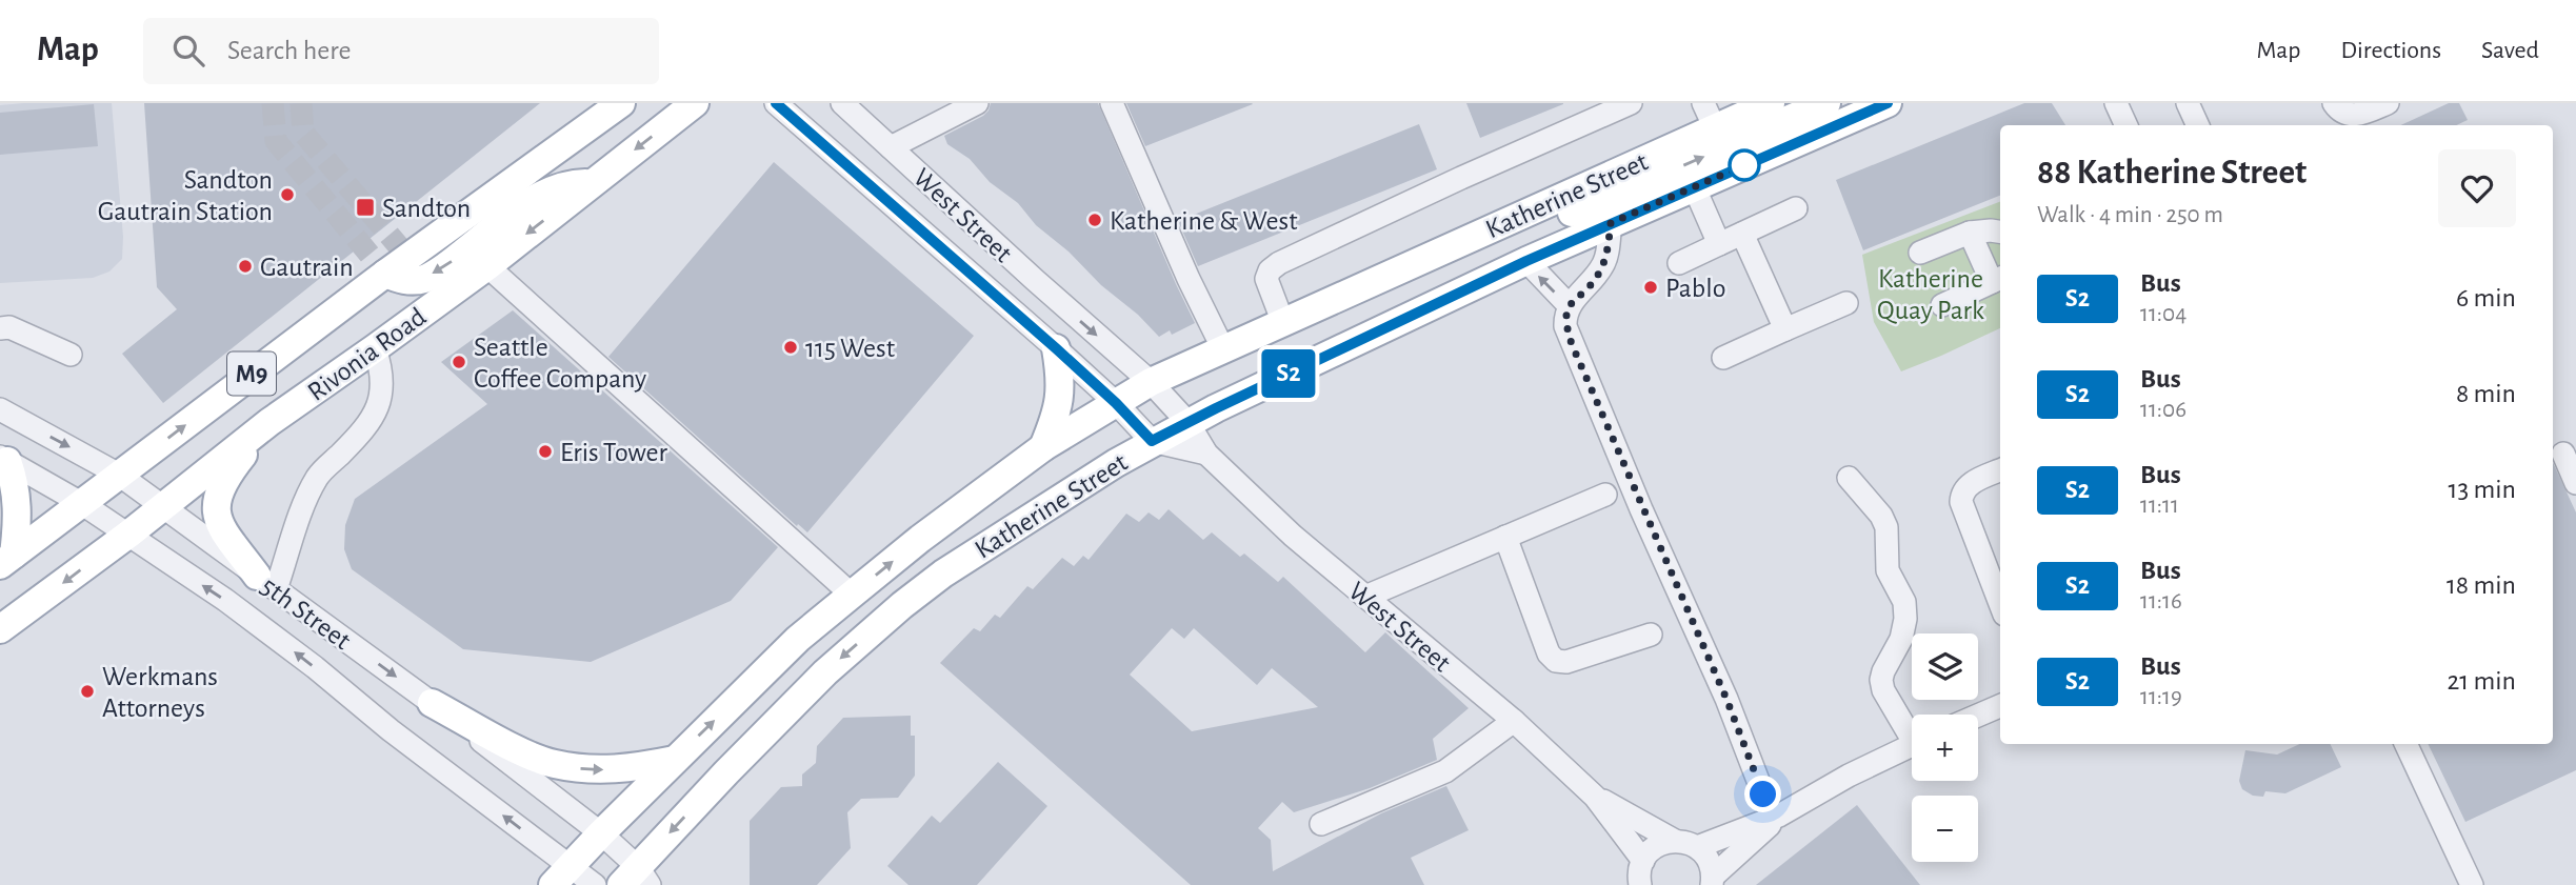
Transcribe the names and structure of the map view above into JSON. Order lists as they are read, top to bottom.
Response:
{
  "streets": {
    "main road": ["Katherine Street", "Rivonia Road", "M9"],
    "street": ["West Street", "5th Street"]
  },
  "crossings": [
    ["Katherine Street", "West Street"],
    ["Katherine Street", "5th Street"],
    ["Rivonia Road", "5th Street"]
  ],
  "parks": ["Katherine Quay Park"],
  "places": {
    "other": [
      "Sandton Gautrain Station",
      "Katherine & West",
      "Gautrain",
      "Pablo",
      "115 West",
      "Seattle Coffee Company",
      "Eris Tower",
      "Werkmans Attorneys"
    ],
    "transit": ["Sandton"]
  },
  "lines": ["bus line S2"],
  "page": {
    "header": "Map",
    "search": "Search here",
    "nav": ["Map", "Directions", "Saved"],
    "on_map": "S2",
    "heading": ["88 Katherine Street", "Walk · 4 min · 250 m"],
    "list": [
      {
        "mark": "S2",
        "name": "Bus",
        "note": "11:04",
        "value": "6 min"
      },
      {
        "mark": "S2",
        "name": "Bus",
        "note": "11:06",
        "value": "8 min"
      },
      {
        "mark": "S2",
        "name": "Bus",
        "note": "11:11",
        "value": "13 min"
      },
      {
        "mark": "S2",
        "name": "Bus",
        "note": "11:16",
        "value": "18 min"
      },
      {
        "mark": "S2",
        "name": "Bus",
        "note": "11:19",
        "value": "21 min"
      }
    ],
    "map_buttons": ["+", "−"]
  }
}
